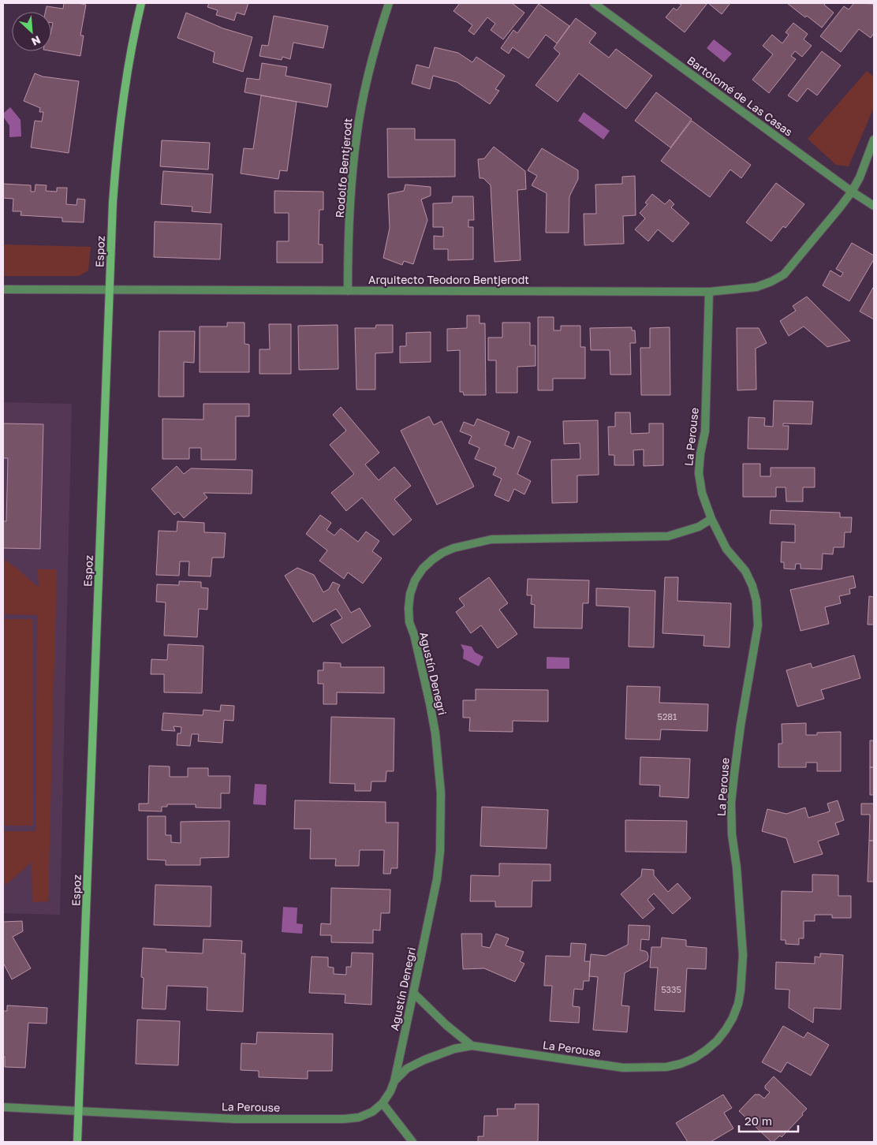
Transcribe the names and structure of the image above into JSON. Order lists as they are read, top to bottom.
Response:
{
  "streets": {
    "street": [
      "Bartolomé de Las Casas",
      "Rodolfo Bentjerodt",
      "Espoz",
      "Arquitecto Teodoro Bentjerodt",
      "La Perouse",
      "Agustín Denegri"
    ]
  },
  "crossings": [
    ["Bartolomé de Las Casas", "Arquitecto Teodoro Bentjerodt"],
    ["Rodolfo Bentjerodt", "Arquitecto Teodoro Bentjerodt"],
    ["Espoz", "Arquitecto Teodoro Bentjerodt"],
    ["Espoz", "La Perouse"],
    ["Arquitecto Teodoro Bentjerodt", "La Perouse"],
    ["La Perouse", "Agustín Denegri"]
  ],
  "house_numbers": ["5281", "5335"],
  "scale_bar": "20 m",
  "north": "bottom right"
}
